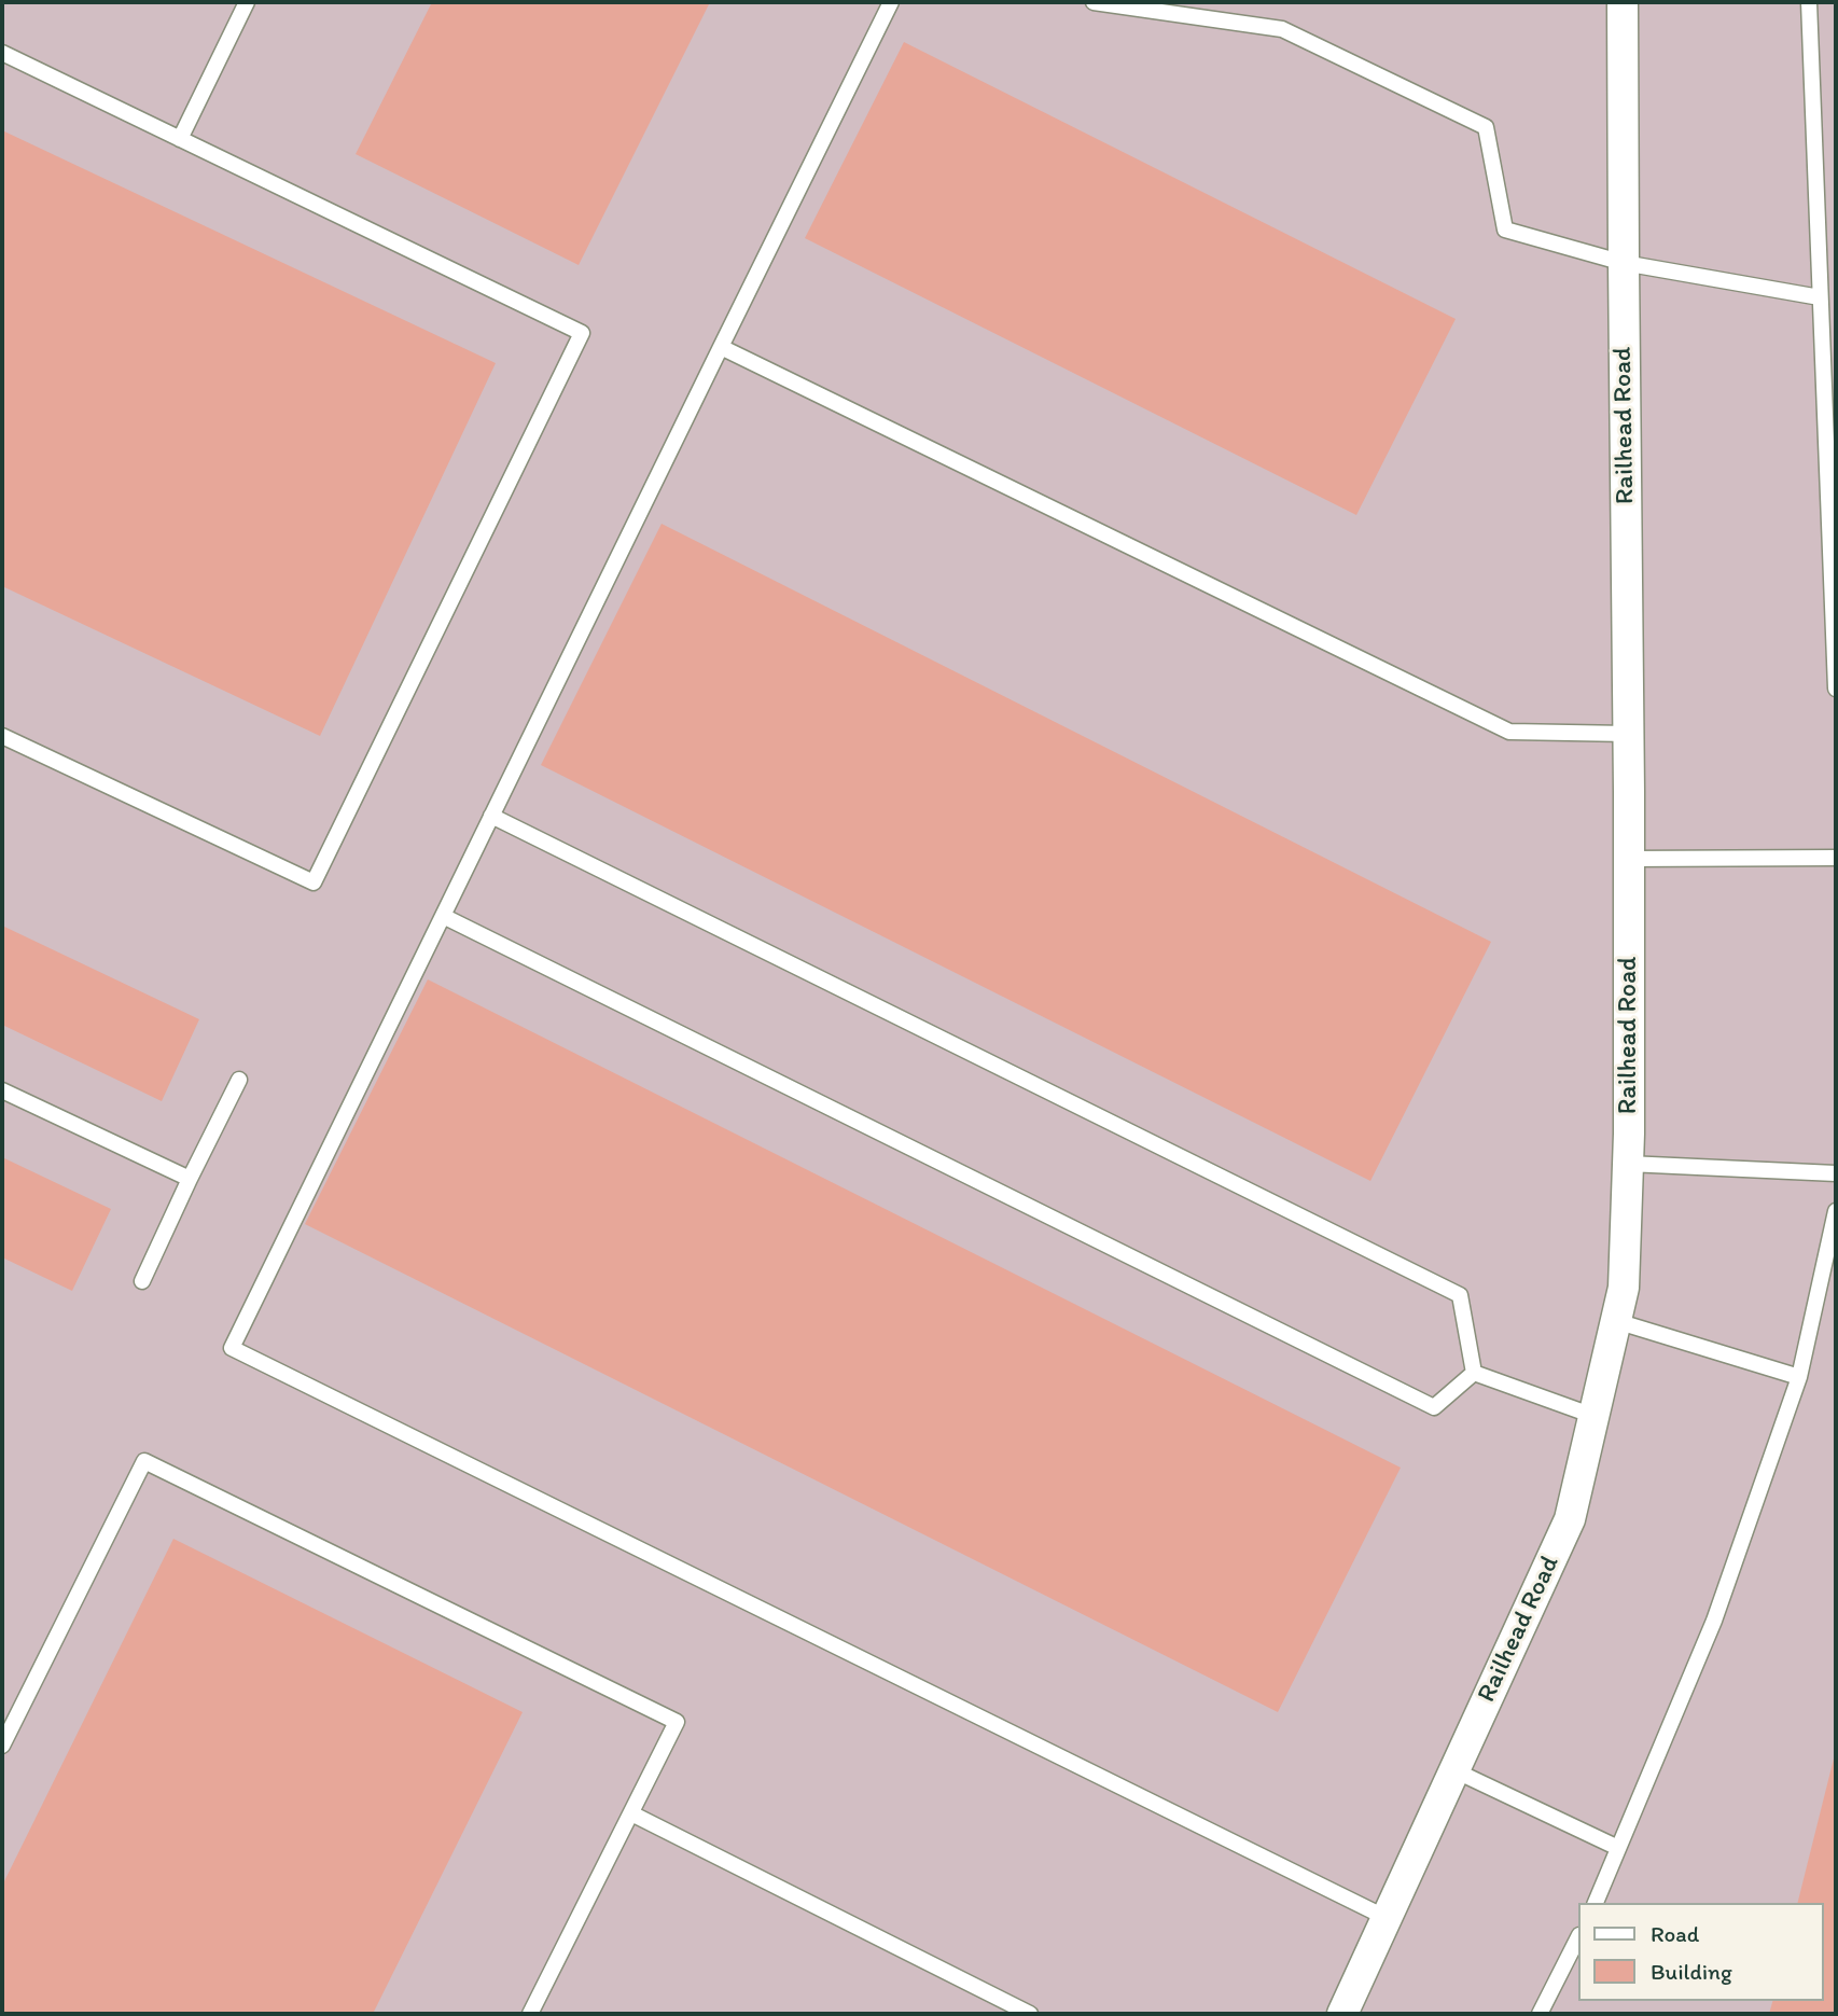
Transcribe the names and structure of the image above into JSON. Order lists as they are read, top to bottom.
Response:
{
  "streets": {
    "street": ["Railhead Road"]
  },
  "legend": ["Road", "Building"]
}
